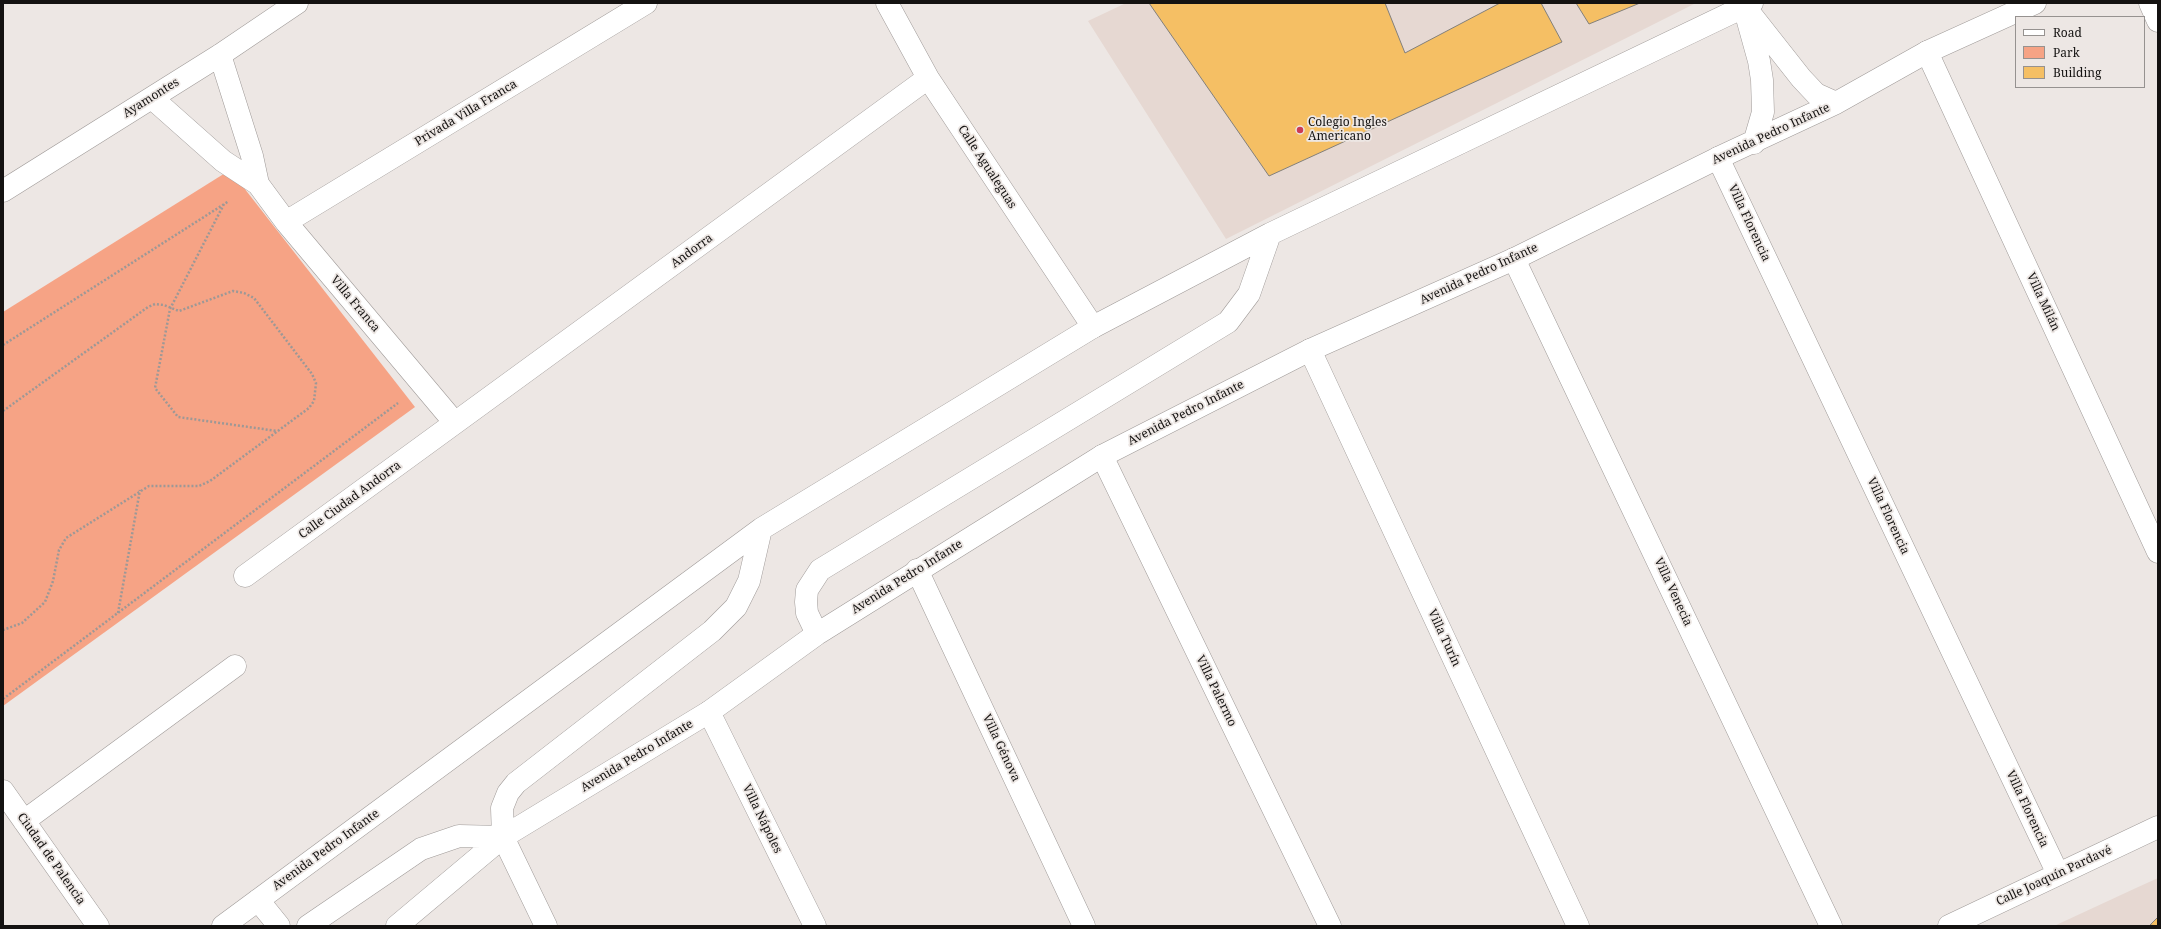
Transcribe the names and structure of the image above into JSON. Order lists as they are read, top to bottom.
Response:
{
  "streets": {
    "street": [
      "Ayamontes",
      "Privada Villa Franca",
      "Avenida Pedro Infante",
      "Calle Agualeguas",
      "Villa Florencia",
      "Andorra",
      "Villa Milán",
      "Villa Franca",
      "Calle Ciudad Andorra",
      "Villa Venecia",
      "Villa Turín",
      "Villa Palermo",
      "Villa Génova",
      "Villa Nápoles",
      "Ciudad de Palencia",
      "Calle Joaquín Pardavé"
    ]
  },
  "crossings": [
    ["Ayamontes", "Villa Franca"],
    ["Privada Villa Franca", "Villa Franca"],
    ["Avenida Pedro Infante", "Calle Agualeguas"],
    ["Avenida Pedro Infante", "Villa Florencia"],
    ["Avenida Pedro Infante", "Villa Milán"],
    ["Avenida Pedro Infante", "Villa Venecia"],
    ["Avenida Pedro Infante", "Villa Turín"],
    ["Avenida Pedro Infante", "Villa Palermo"],
    ["Avenida Pedro Infante", "Villa Génova"],
    ["Avenida Pedro Infante", "Villa Nápoles"],
    ["Calle Agualeguas", "Andorra"],
    ["Villa Florencia", "Calle Joaquín Pardavé"],
    ["Andorra", "Villa Franca"],
    ["Andorra", "Calle Ciudad Andorra"],
    ["Villa Franca", "Calle Ciudad Andorra"]
  ],
  "places": ["Colegio Ingles Americano"],
  "legend": ["Road", "Park", "Building"]
}
